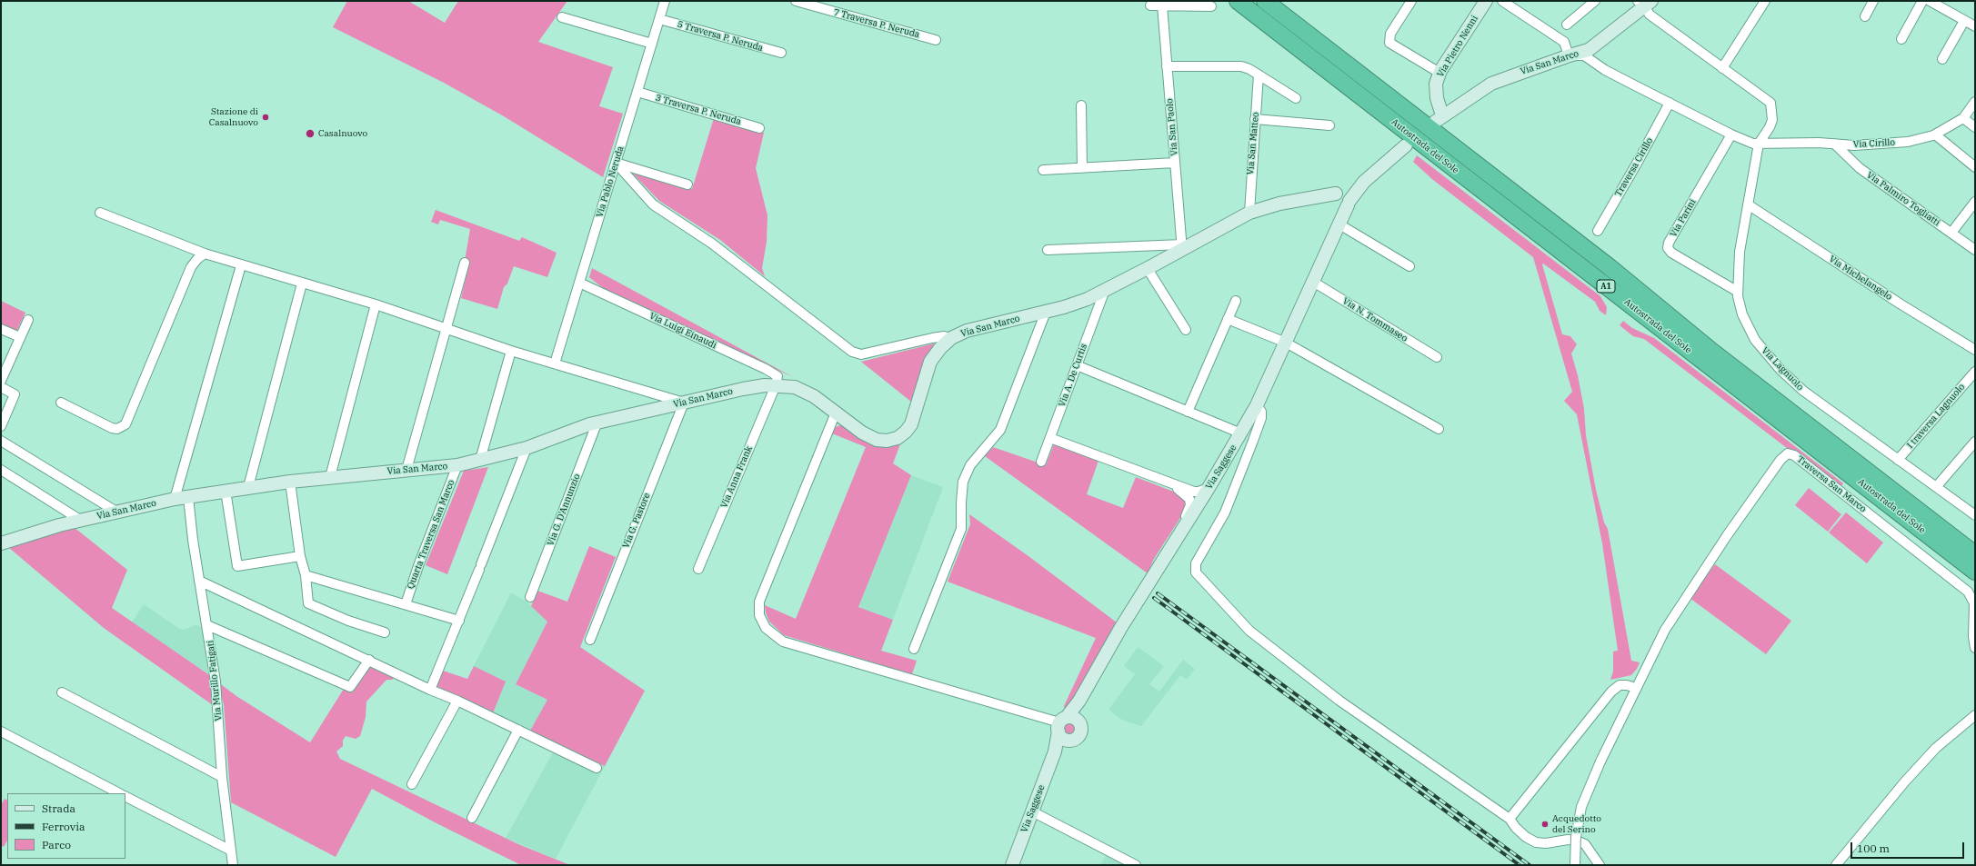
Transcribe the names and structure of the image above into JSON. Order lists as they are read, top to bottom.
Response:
{
  "streets": {
    "highway": ["Autostrada del Sole", "A1"],
    "main road": ["Via Pietro Nenni", "Via San Marco", "Via Saggese"],
    "street": [
      "7 Traversa P. Neruda",
      "5 Traversa P. Neruda",
      "3 Traversa P. Neruda",
      "Via San Paolo",
      "Via San Matteo",
      "Via Cirillo",
      "Traversa Cirillo",
      "Via Pablo Neruda",
      "Via Palmiro Togliatti",
      "Via Parini",
      "Via Michelangelo",
      "Via N. Tommaseo",
      "Via Luigi Einaudi",
      "Via Lagnuolo",
      "Via A. De Curtis",
      "I traversa Lagnuolo",
      "Via Anna Frank",
      "Traversa San Marco",
      "Via G. D'Annunzio",
      "Via G. Pastore",
      "Quarta Traversa San Marco",
      "Via Murillo Fatigati"
    ]
  },
  "crossings": [
    ["5 Traversa P. Neruda", "Via Pablo Neruda"],
    ["Via Pietro Nenni", "Via San Marco"],
    ["Via San Marco", "Via San Paolo"],
    ["Via San Marco", "Via San Matteo"],
    ["Via San Marco", "Via Cirillo"],
    ["Via San Marco", "Via Luigi Einaudi"],
    ["Via San Marco", "Via A. De Curtis"],
    ["Via San Marco", "Via Saggese"],
    ["Via San Marco", "Via Anna Frank"],
    ["Via San Marco", "Via G. D'Annunzio"],
    ["Via San Marco", "Via G. Pastore"],
    ["Via San Marco", "Quarta Traversa San Marco"],
    ["Via San Marco", "Via Murillo Fatigati"],
    ["3 Traversa P. Neruda", "Via Pablo Neruda"],
    ["Via Cirillo", "Traversa Cirillo"],
    ["Via Cirillo", "Via Palmiro Togliatti"],
    ["Via Cirillo", "Via Parini"],
    ["Via Cirillo", "Via Lagnuolo"],
    ["Via Pablo Neruda", "Via Luigi Einaudi"],
    ["Via Parini", "Via Lagnuolo"],
    ["Via Michelangelo", "Via Lagnuolo"],
    ["Via N. Tommaseo", "Via Saggese"],
    ["Via Luigi Einaudi", "Via Anna Frank"],
    ["Via Lagnuolo", "I traversa Lagnuolo"]
  ],
  "places": ["Stazione di Casalnuovo", "Casalnuovo", "Acquedotto del Serino"],
  "legend": ["Strada", "Ferrovia", "Parco"],
  "scale_bar": "100 m"
}
